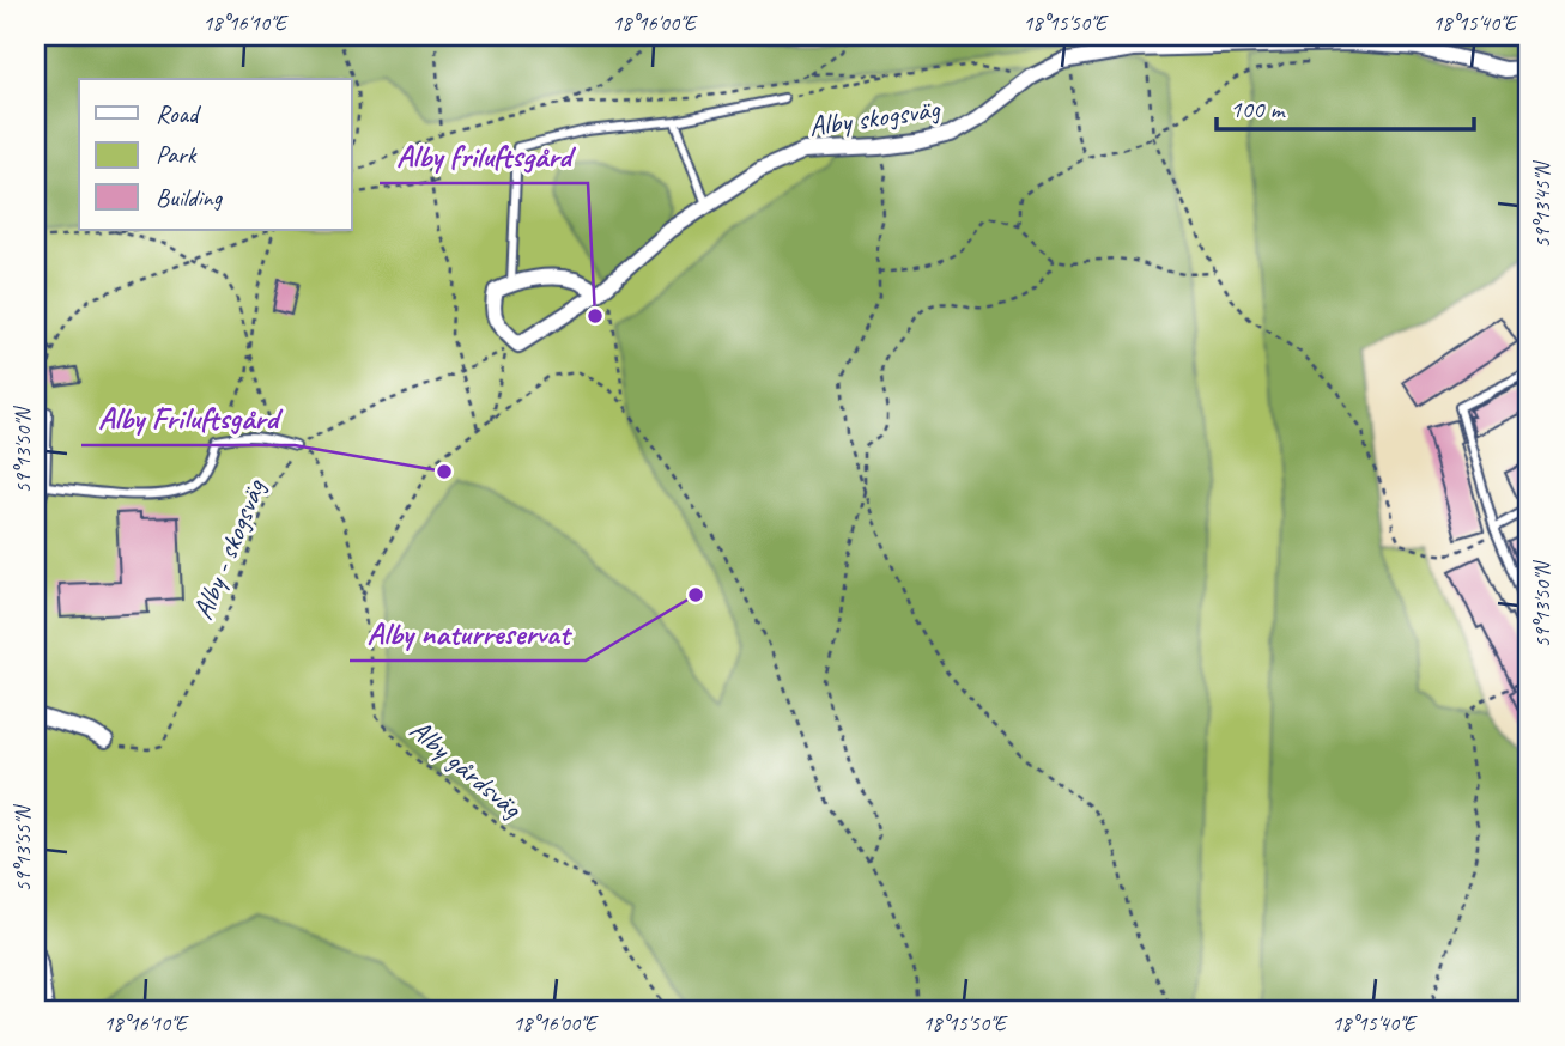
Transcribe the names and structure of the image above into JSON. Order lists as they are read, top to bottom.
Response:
{
  "streets": {
    "street": ["Alby skogsväg"],
    "path": ["Alby - skogsväg", "Alby gårdsväg"]
  },
  "places": ["Alby friluftsgård", "Alby Friluftsgård", "Alby naturreservat"],
  "legend": ["Road", "Park", "Building"],
  "scale_bar": "100 m",
  "coordinates": [
    "18°16'10\"E",
    "18°16'00\"E",
    "18°15'50\"E",
    "18°15'40\"E",
    "59°13'45\"N",
    "59°13'50\"N",
    "59°13'55\"N"
  ]
}
